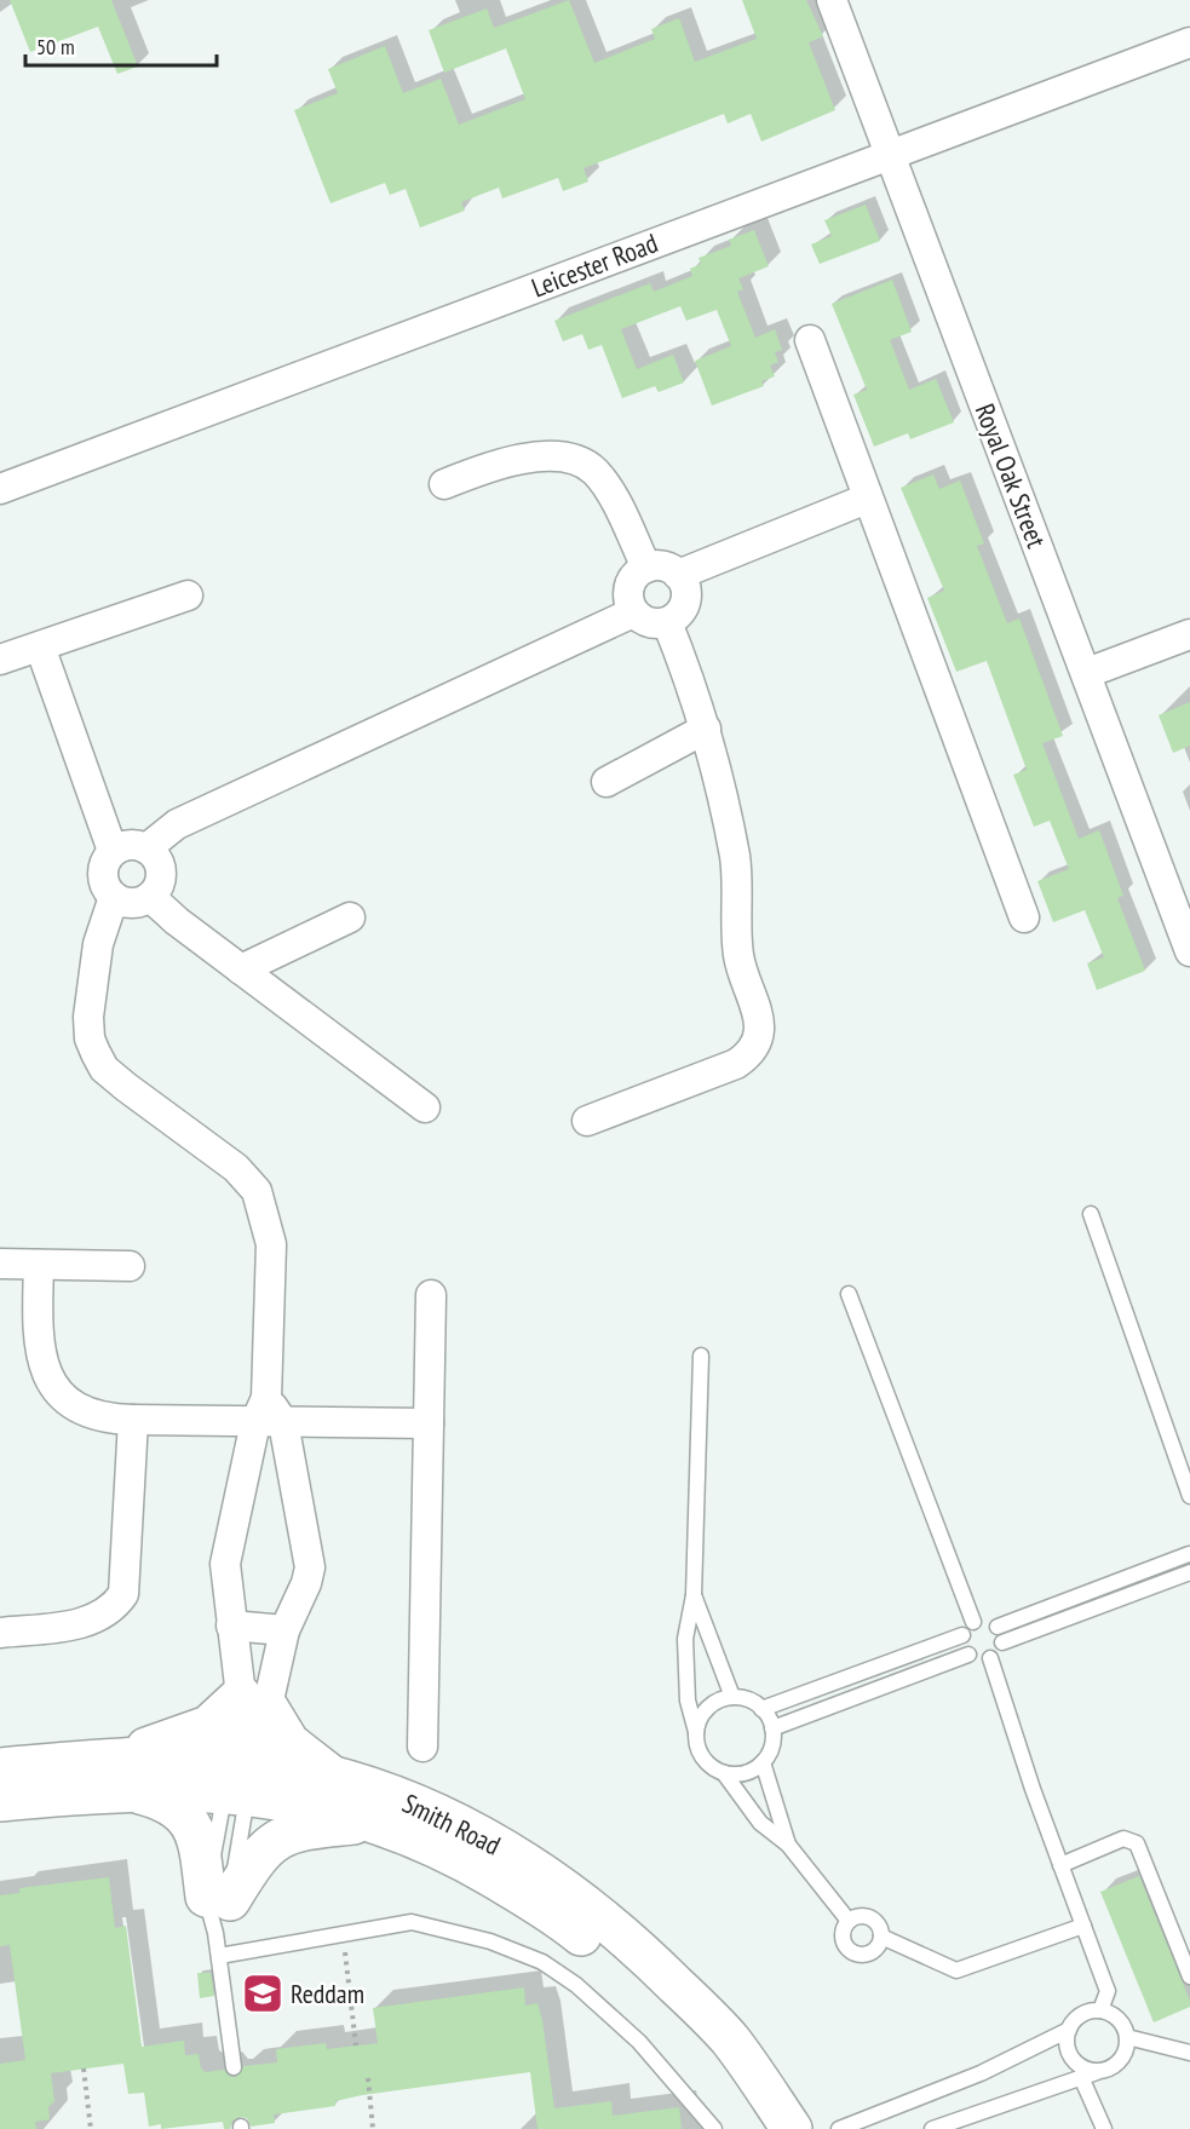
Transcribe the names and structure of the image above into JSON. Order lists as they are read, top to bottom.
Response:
{
  "streets": {
    "main road": ["Smith Road"],
    "street": ["Leicester Road", "Royal Oak Street"]
  },
  "crossings": [
    ["Leicester Road", "Royal Oak Street"]
  ],
  "places": {
    "school or university": ["Reddam"]
  },
  "scale_bar": "50 m"
}
